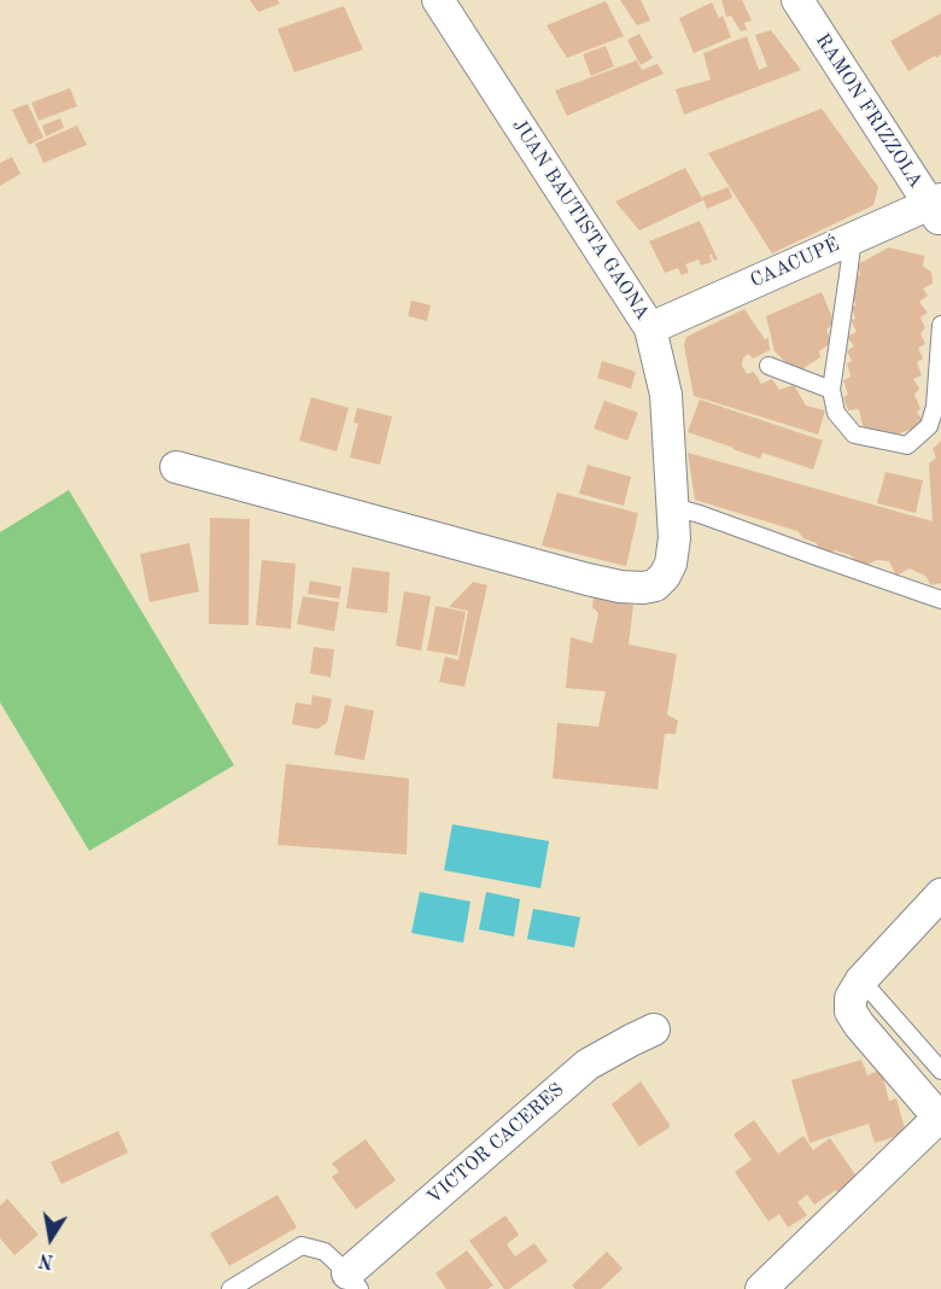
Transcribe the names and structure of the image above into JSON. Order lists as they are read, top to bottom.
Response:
{
  "streets": {
    "street": [
      "RAMON FRIZZOLA",
      "JUAN BAUTISTA GAONA",
      "CAACUPÉ",
      "VICTOR CACERES"
    ]
  },
  "crossings": [
    ["RAMON FRIZZOLA", "CAACUPÉ"],
    ["JUAN BAUTISTA GAONA", "CAACUPÉ"]
  ],
  "north": "bottom"
}
